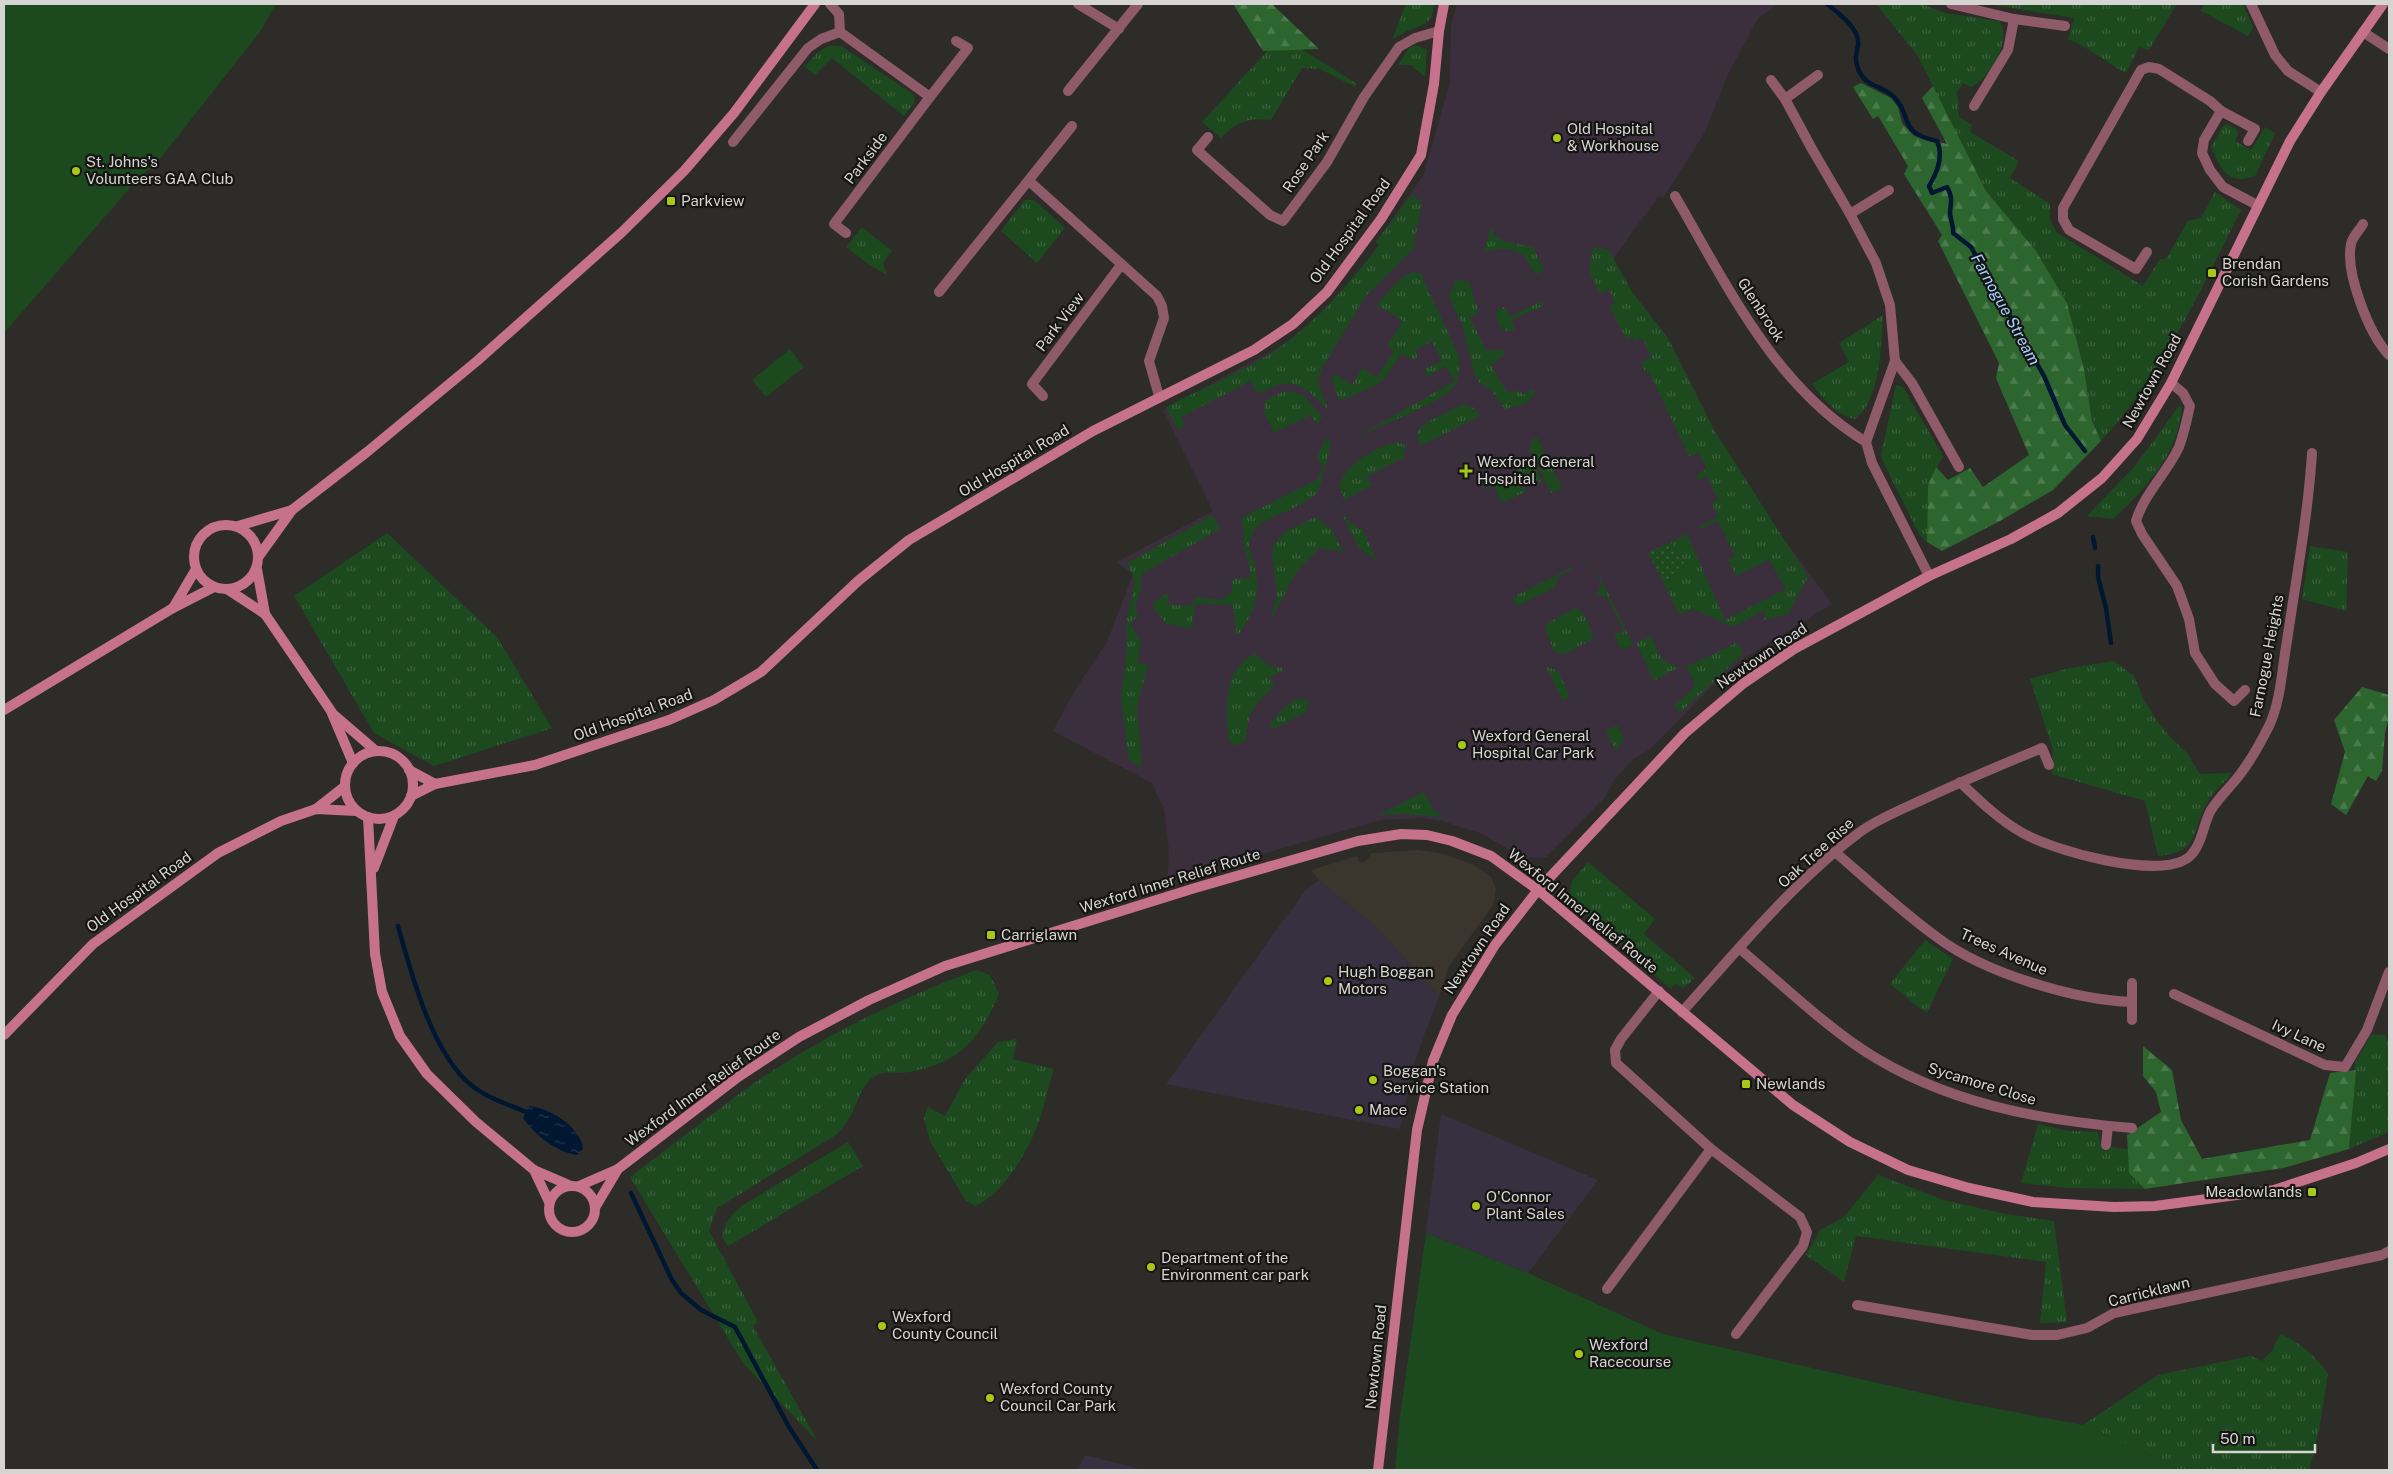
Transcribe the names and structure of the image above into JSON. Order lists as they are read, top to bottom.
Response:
{
  "streets": {
    "street": [
      "Parkside",
      "Rose Park",
      "Old Hospital Road",
      "Glenbrook",
      "Park View",
      "Newtown Road",
      "Farnogue Heights",
      "Oak Tree Rise",
      "Wexford Inner Relief Route",
      "Trees Avenue",
      "Ivy Lane",
      "Sycamore Close",
      "Carricklawn"
    ]
  },
  "crossings": [
    ["Rose Park", "Old Hospital Road"],
    ["Newtown Road", "Wexford Inner Relief Route"],
    ["Farnogue Heights", "Oak Tree Rise"],
    ["Oak Tree Rise", "Wexford Inner Relief Route"],
    ["Oak Tree Rise", "Trees Avenue"],
    ["Oak Tree Rise", "Sycamore Close"]
  ],
  "water": ["Farnogue Stream"],
  "places": {
    "other": [
      "Old Hospital & Workhouse",
      "St. Johns's Volunteers GAA Club",
      "Wexford General Hospital Car Park",
      "Hugh Boggan Motors",
      "Boggan's Service Station",
      "Mace",
      "O'Connor Plant Sales",
      "Department of the Environment car park",
      "Wexford County Council",
      "Wexford Racecourse",
      "Wexford County Council Car Park"
    ],
    "transit": [
      "Parkview",
      "Brendan Corish Gardens",
      "Carriglawn",
      "Newlands",
      "Meadowlands"
    ],
    "health": ["Wexford General Hospital"]
  },
  "scale_bar": "50 m"
}
